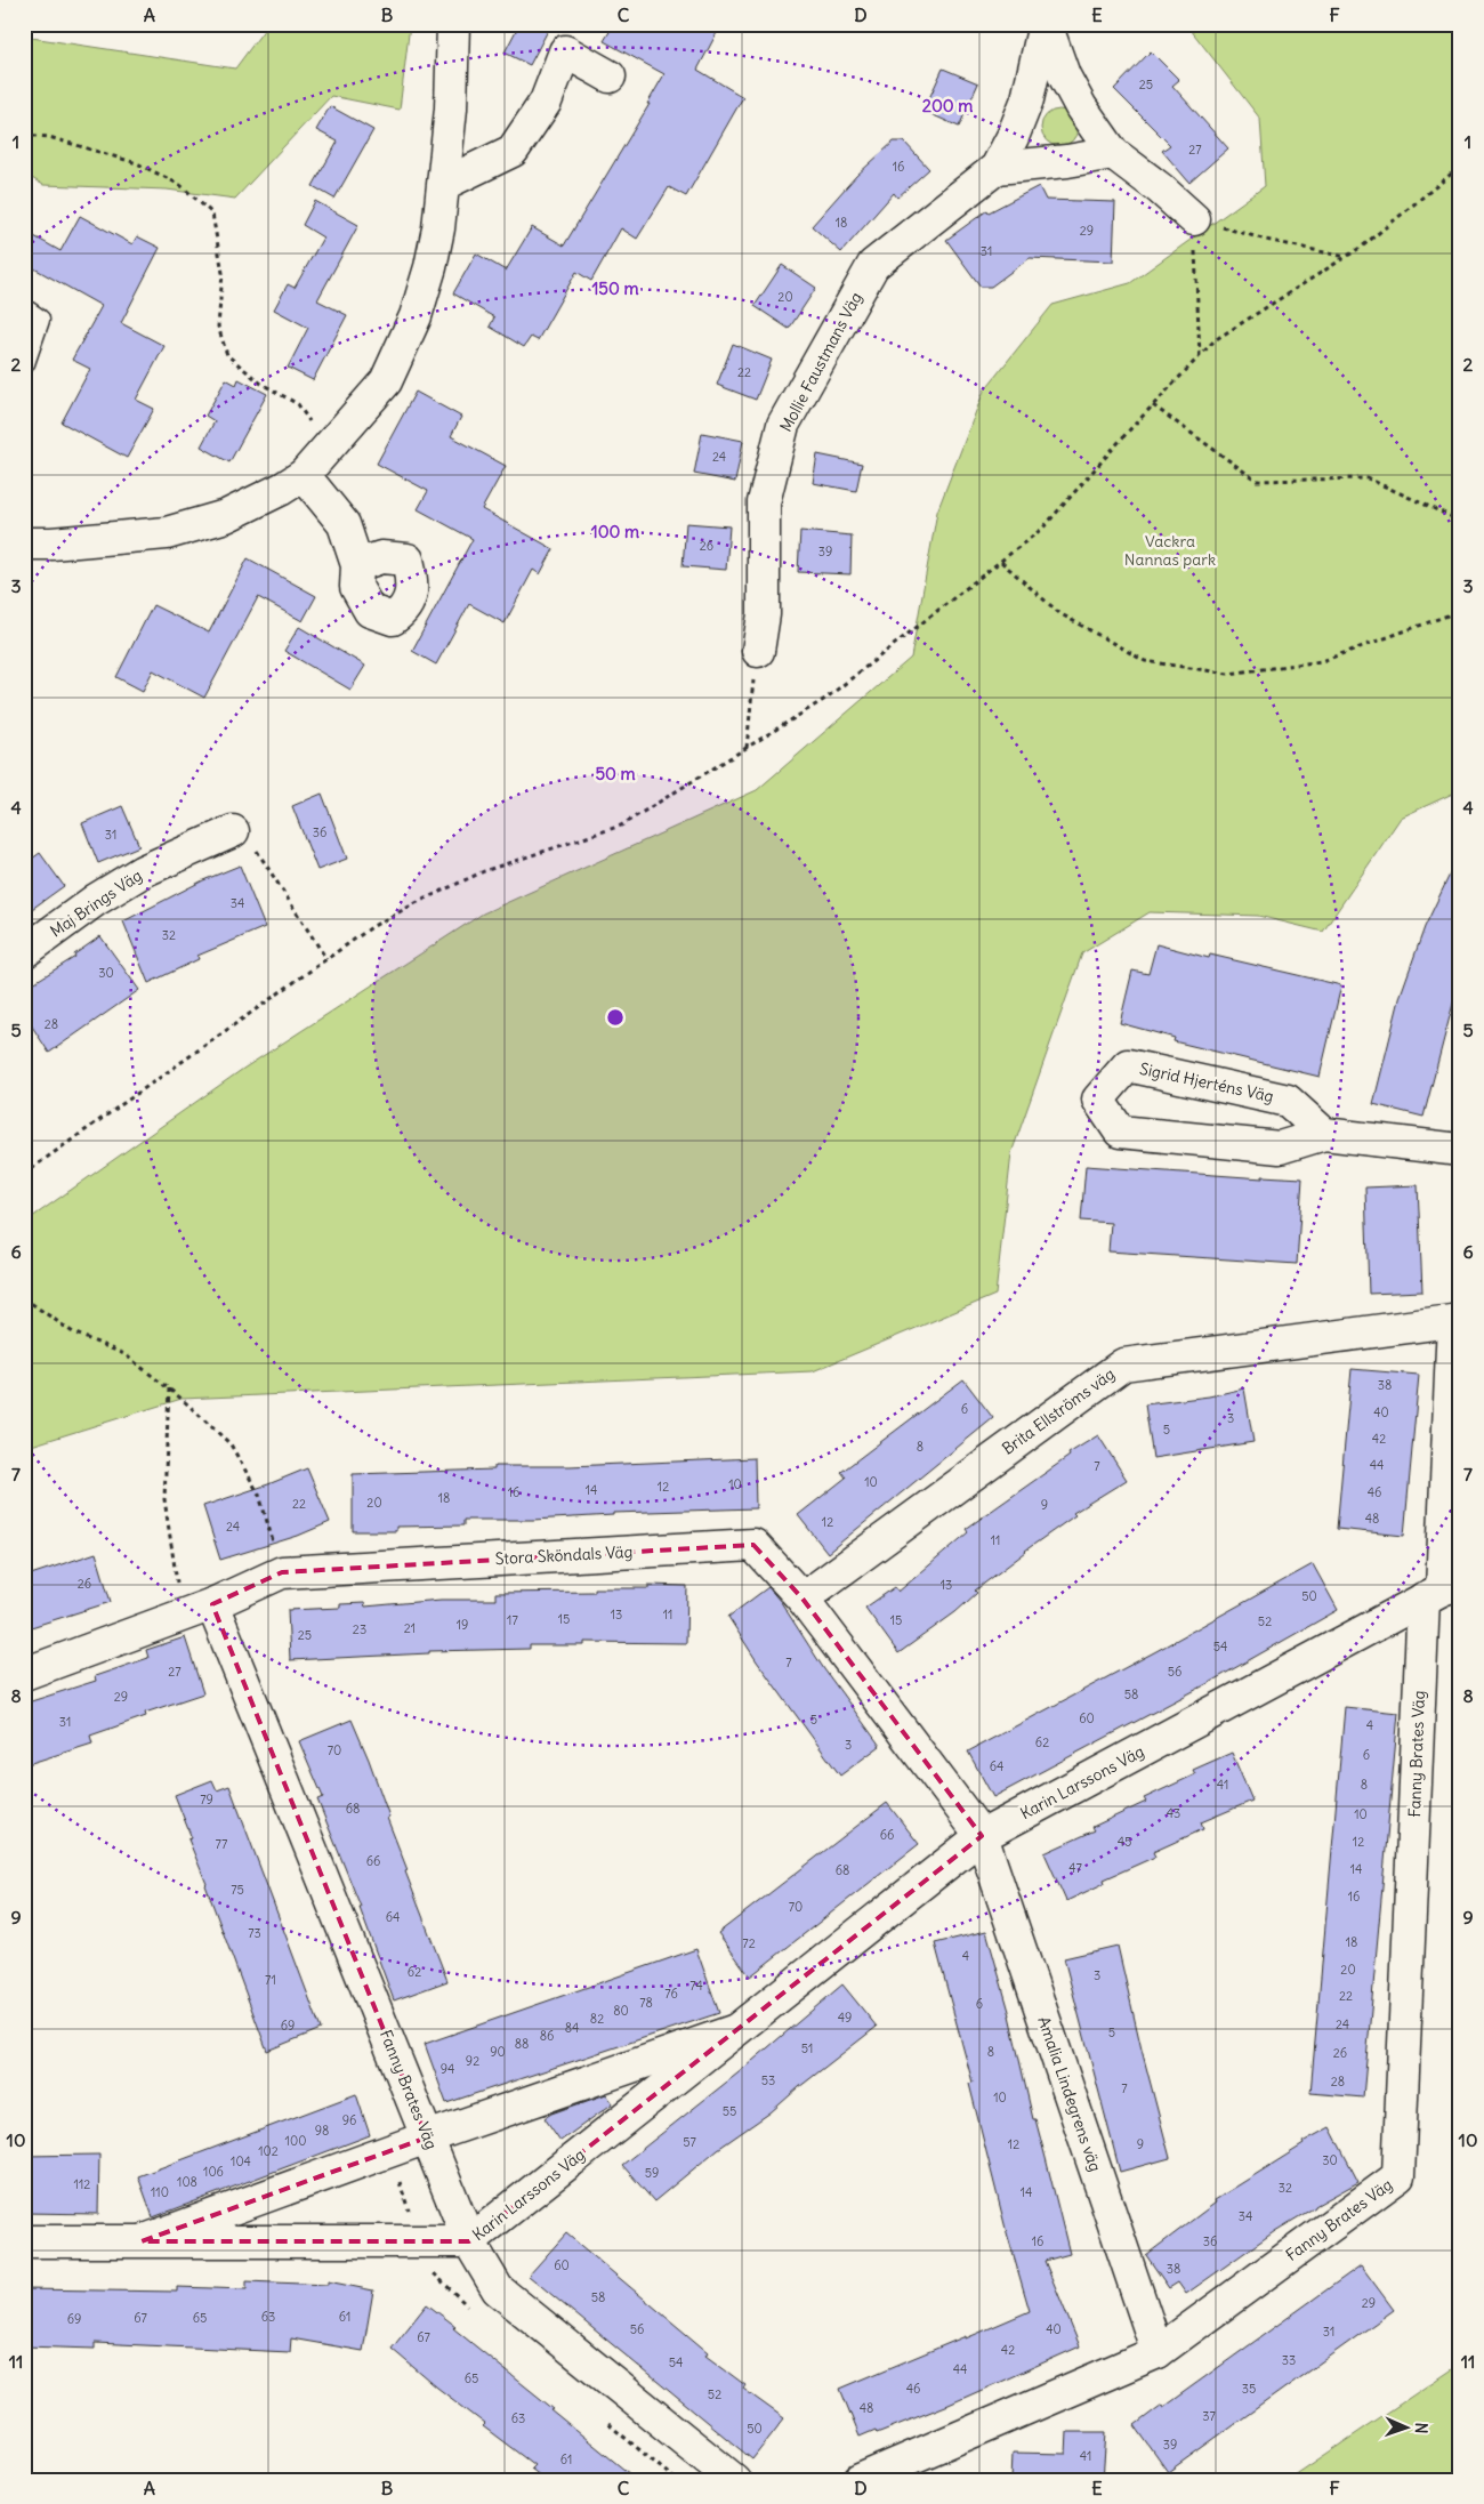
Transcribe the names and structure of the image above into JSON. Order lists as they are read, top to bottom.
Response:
{
  "streets": {
    "street": [
      "Mollie Faustmans Väg",
      "Maj Brings Väg",
      "Sigrid Hjerténs Väg",
      "Brita Ellströms väg",
      "Stora Sköndals Väg",
      "Fanny Brates Väg",
      "Karin Larssons Väg",
      "Amalia Lindegrens väg"
    ]
  },
  "crossings": [
    ["Brita Ellströms väg", "Stora Sköndals Väg"],
    ["Stora Sköndals Väg", "Fanny Brates Väg"],
    ["Stora Sköndals Väg", "Karin Larssons Väg"],
    ["Stora Sköndals Väg", "Amalia Lindegrens väg"],
    ["Fanny Brates Väg", "Karin Larssons Väg"],
    ["Fanny Brates Väg", "Amalia Lindegrens väg"],
    ["Karin Larssons Väg", "Amalia Lindegrens väg"]
  ],
  "parks": ["Vackra Nannas park"],
  "house_numbers": [
    "25",
    "27",
    "16",
    "18",
    "29",
    "31",
    "20",
    "22",
    "24",
    "26",
    "39",
    "36",
    "31",
    "34",
    "32",
    "30",
    "28",
    "38",
    "6",
    "40",
    "3",
    "5",
    "42",
    "8",
    "44",
    "7",
    "10",
    "10",
    "12",
    "14",
    "16",
    "46",
    "18",
    "20",
    "22",
    "9",
    "48",
    "12",
    "24",
    "11",
    "26",
    "13",
    "50",
    "13",
    "11",
    "15",
    "17",
    "15",
    "52",
    "19",
    "21",
    "23",
    "25",
    "54",
    "7",
    "27",
    "56",
    "58",
    "29",
    "60",
    "5",
    "31",
    "4",
    "62",
    "3",
    "70",
    "6",
    "64",
    "41",
    "8",
    "79",
    "68",
    "43",
    "10",
    "66",
    "45",
    "12",
    "77",
    "66",
    "47",
    "14",
    "68",
    "75",
    "16",
    "70",
    "64",
    "73",
    "18",
    "72",
    "4",
    "20",
    "62",
    "3",
    "71",
    "74",
    "76",
    "22",
    "78",
    "6",
    "80",
    "49",
    "82",
    "24",
    "69",
    "84",
    "5",
    "86",
    "88",
    "51",
    "90",
    "8",
    "26",
    "92",
    "94",
    "53",
    "28",
    "7",
    "10",
    "55",
    "96",
    "98",
    "100",
    "57",
    "12",
    "9",
    "102",
    "30",
    "104",
    "106",
    "59",
    "108",
    "112",
    "32",
    "110",
    "14",
    "34",
    "16",
    "36",
    "60",
    "38",
    "58",
    "29",
    "63",
    "61",
    "67",
    "65",
    "69",
    "56",
    "40",
    "31",
    "67",
    "42",
    "33",
    "54",
    "44",
    "65",
    "46",
    "35",
    "52",
    "48",
    "37",
    "63",
    "50",
    "39",
    "41",
    "61"
  ],
  "north": "right",
  "grid": {
    "columns": [
      "A",
      "B",
      "C",
      "D",
      "E",
      "F"
    ],
    "rows": [
      "1",
      "2",
      "3",
      "4",
      "5",
      "6",
      "7",
      "8",
      "9",
      "10",
      "11"
    ]
  },
  "rings": [
    "200 m",
    "150 m",
    "100 m",
    "50 m"
  ]
}
